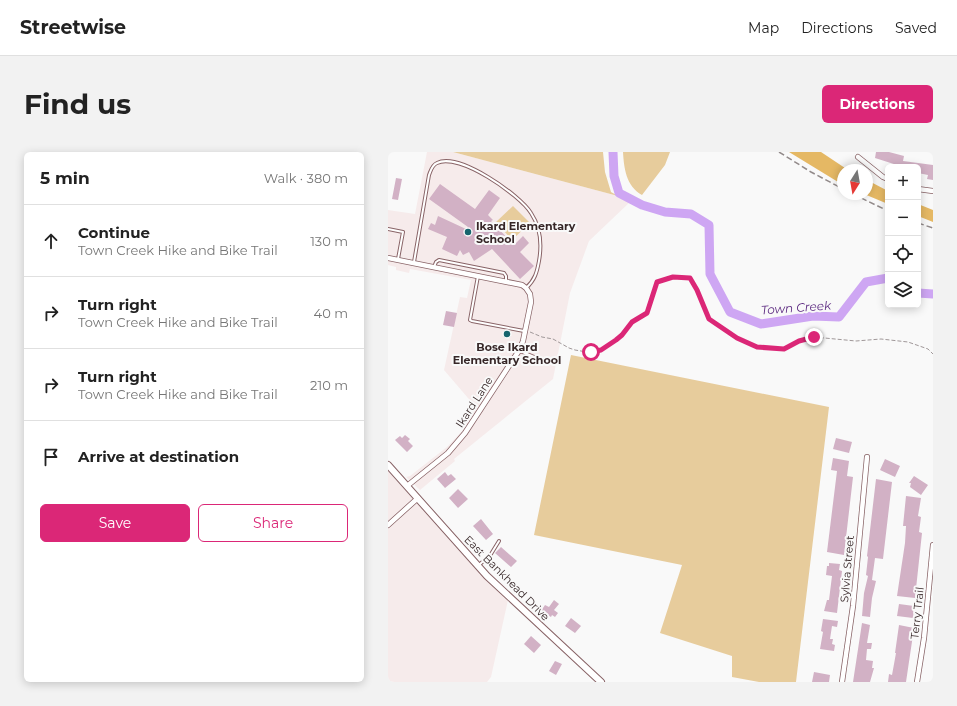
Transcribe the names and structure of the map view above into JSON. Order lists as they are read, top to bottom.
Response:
{
  "streets": {
    "street": [
      "Ikard Lane",
      "Sylvia Street",
      "East Bankhead Drive",
      "Terry Trail"
    ]
  },
  "crossings": [
    ["Ikard Lane", "East Bankhead Drive"]
  ],
  "water": ["Town Creek"],
  "places": ["Ikard Elementary School", "Bose Ikard Elementary School"],
  "north": "bottom",
  "page": {
    "header": "Streetwise",
    "nav": ["Map", "Directions", "Saved"],
    "buttons": [
      "Directions",
      ["Save", "Share"]
    ],
    "title": "Find us",
    "heading": ["5 min", "Walk · 380 m"],
    "map_buttons": ["+", "−"],
    "list": [
      ["Continue", "Town Creek Hike and Bike Trail", "130 m"],
      ["Turn right", "Town Creek Hike and Bike Trail", "40 m"],
      ["Turn right", "Town Creek Hike and Bike Trail", "210 m"],
      "Arrive at destination"
    ]
  }
}
